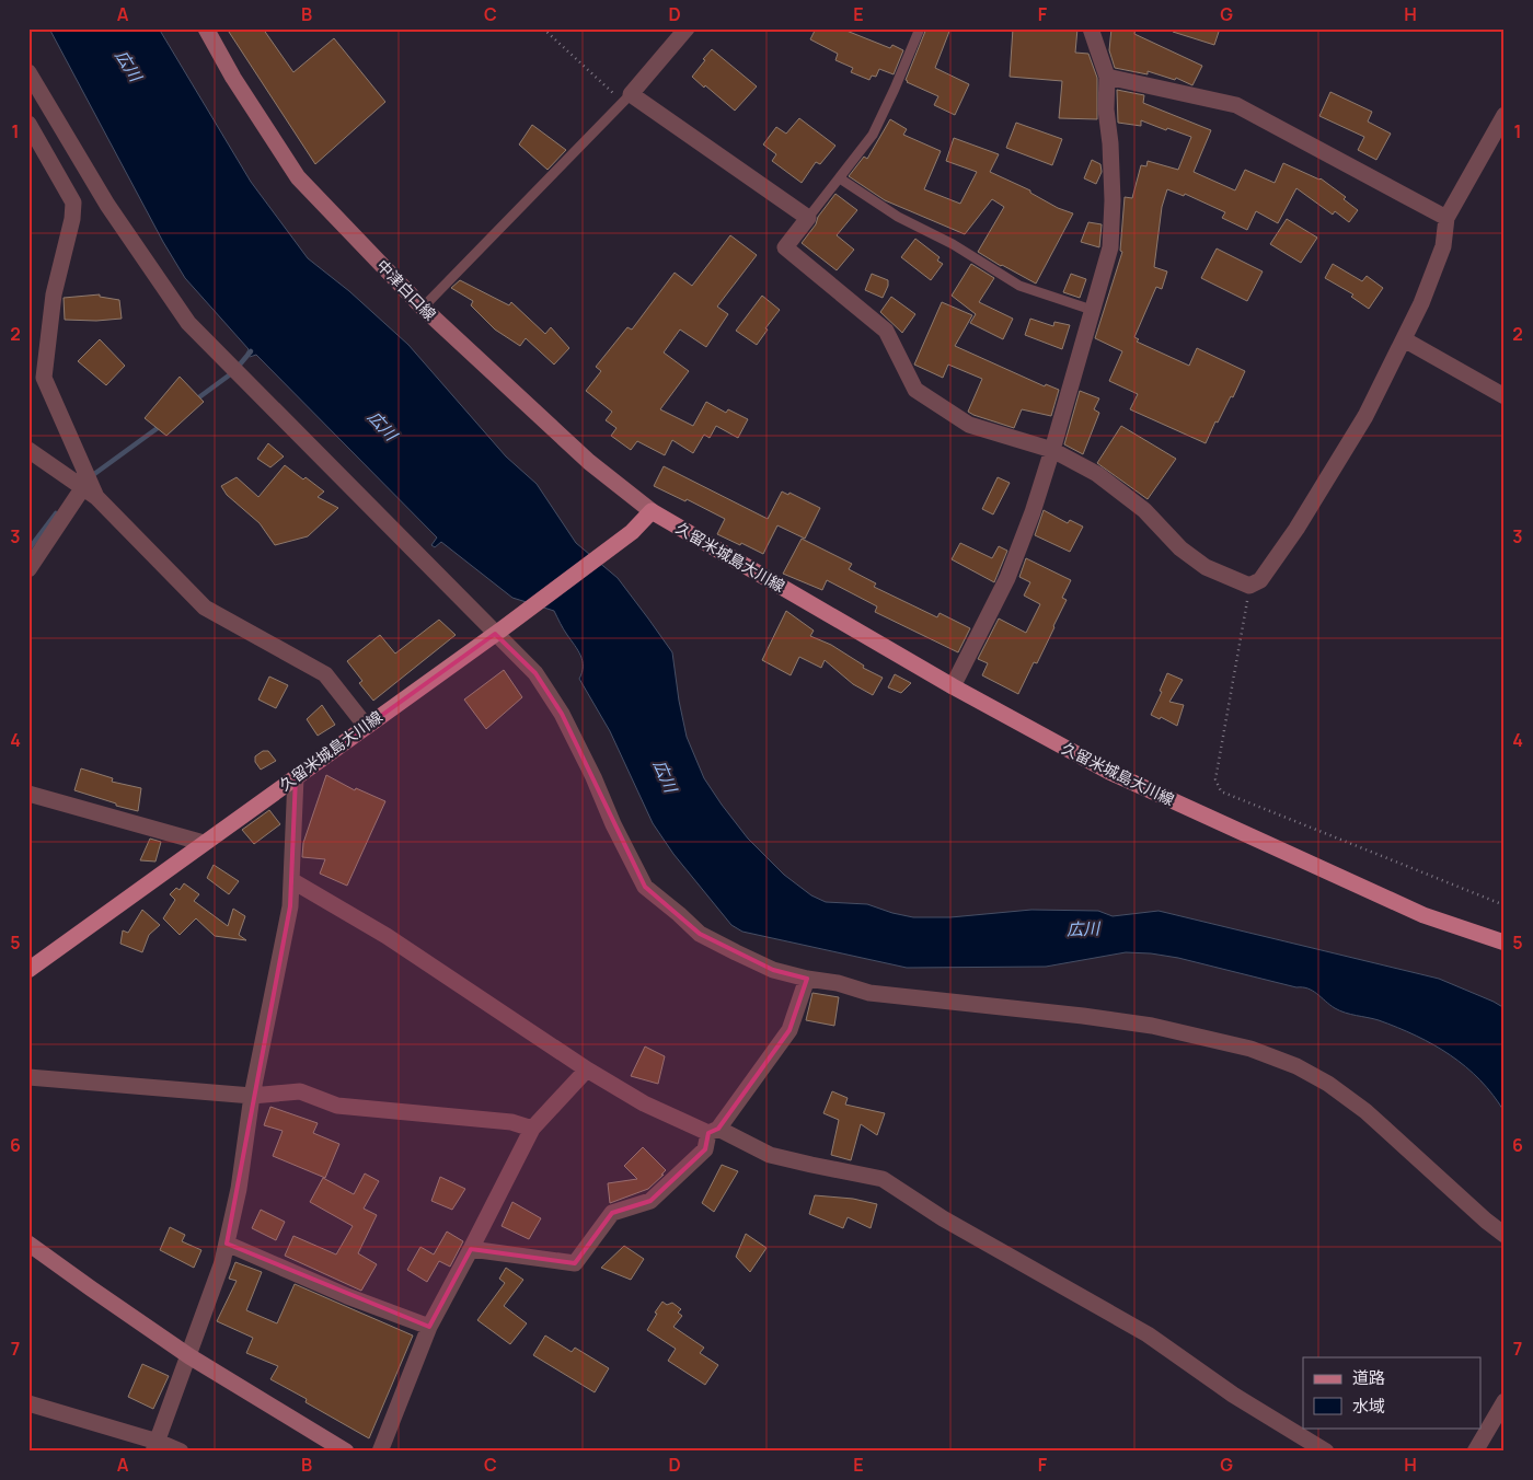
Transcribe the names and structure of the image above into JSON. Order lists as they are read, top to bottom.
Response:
{
  "streets": {
    "main road": ["中津白口線", "久留米城島大川線"]
  },
  "crossings": [
    ["中津白口線", "久留米城島大川線"]
  ],
  "water": ["広川"],
  "legend": ["道路", "水域"],
  "grid": {
    "columns": [
      "A",
      "B",
      "C",
      "D",
      "E",
      "F",
      "G",
      "H"
    ],
    "rows": [
      "1",
      "2",
      "3",
      "4",
      "5",
      "6",
      "7"
    ]
  }
}
